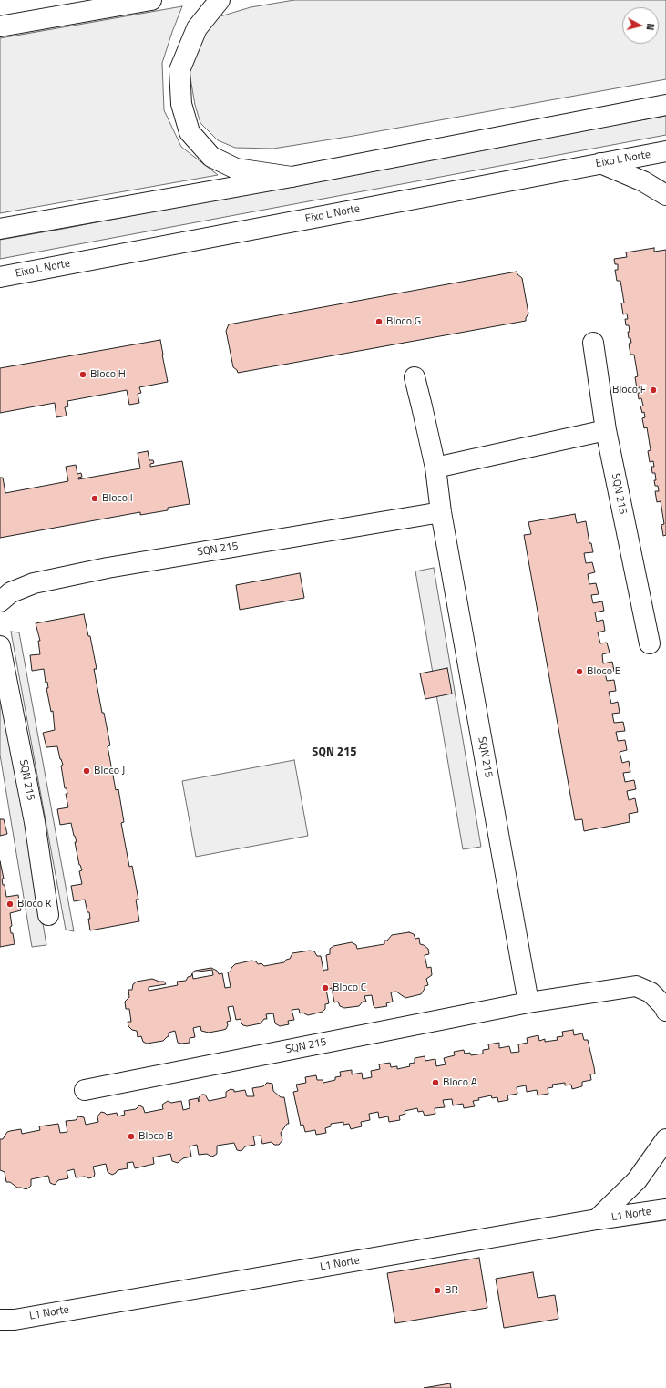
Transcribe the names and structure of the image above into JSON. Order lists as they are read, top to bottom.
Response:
{
  "streets": {
    "main road": ["Eixo L Norte", "SQN 215", "L1 Norte"]
  },
  "districts": ["SQN 215"],
  "places": [
    "Bloco G",
    "Bloco H",
    "Bloco F",
    "Bloco I",
    "Bloco E",
    "Bloco J",
    "Bloco K",
    "Bloco C",
    "Bloco A",
    "Bloco B",
    "BR"
  ],
  "north": "right"
}
